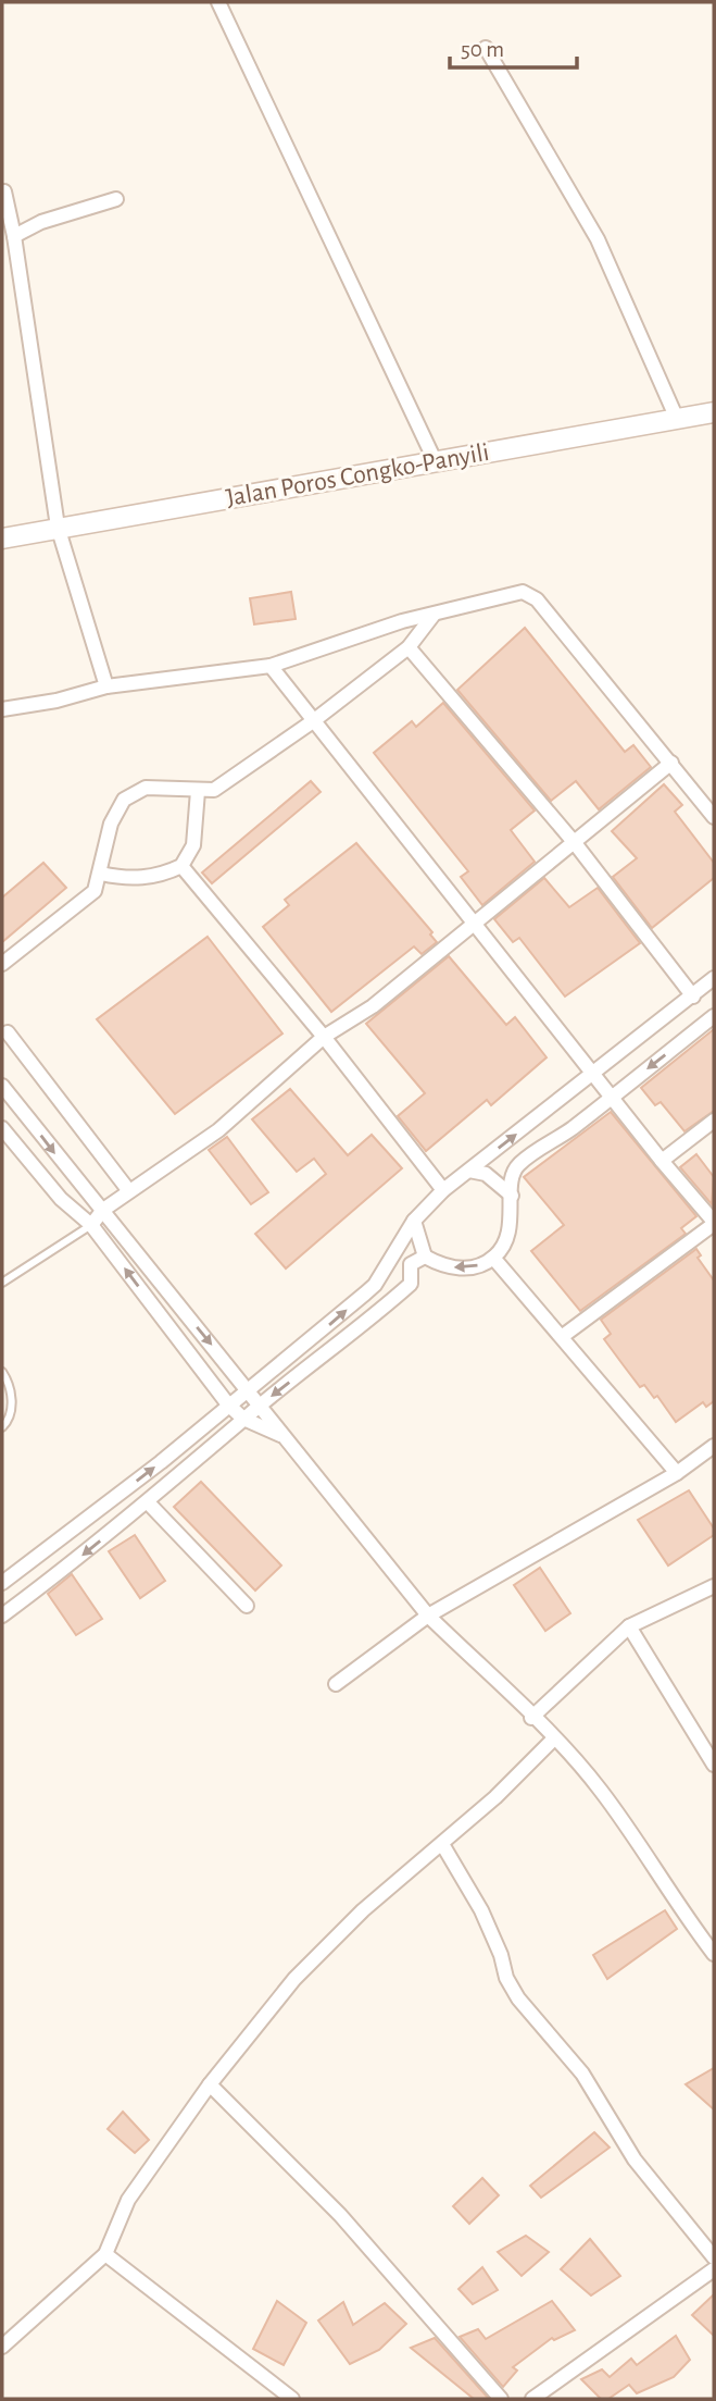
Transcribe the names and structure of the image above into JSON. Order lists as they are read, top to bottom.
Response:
{
  "streets": {
    "main road": ["Jalan Poros Congko-Panyili"]
  },
  "scale_bar": "50 m"
}
